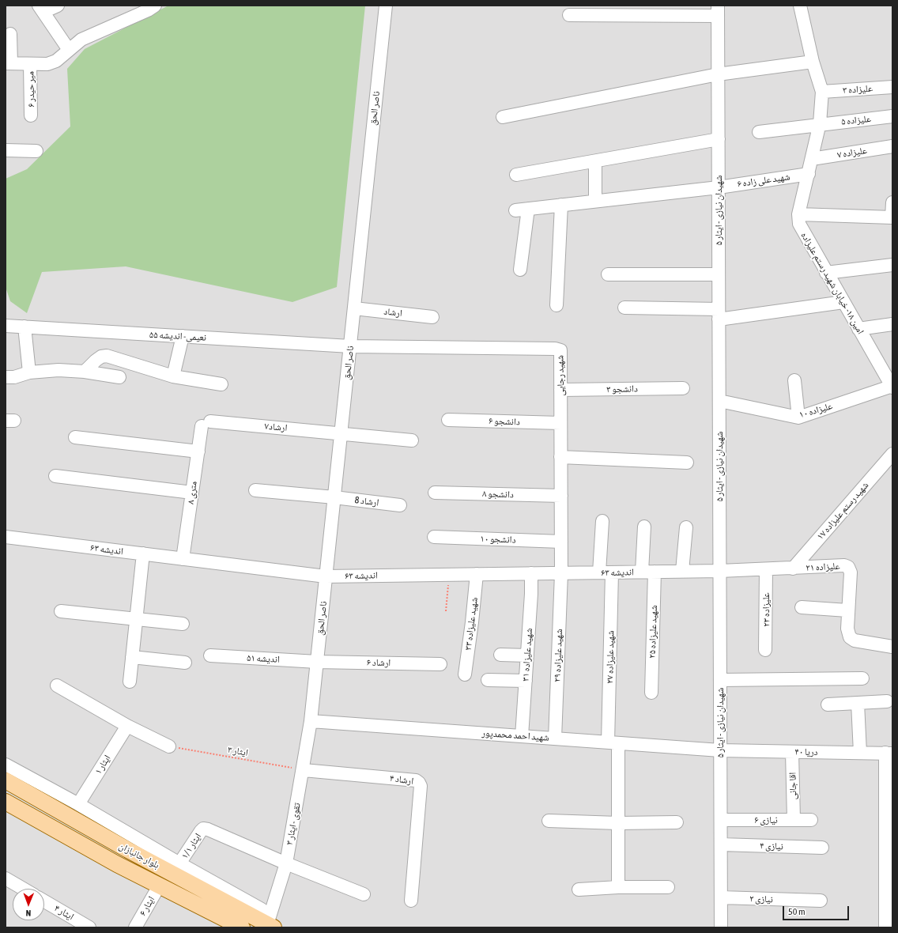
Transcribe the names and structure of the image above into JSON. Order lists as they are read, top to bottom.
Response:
{
  "streets": {
    "main road": ["بلوار جانبازان"],
    "street": [
      "میر حیدر ۶",
      "علیزاده ۳",
      "ناصر الحق",
      "علیزاده ۵",
      "علیزاده ۷",
      "شهید علی زاده ۶",
      "شهیدان نیازی - ایثار ۵",
      "امین ۱۸- خيابان شهيد رستم عليزاده",
      "ارشاد",
      "نعیمی- اندیشه ۵۵",
      "شهید رجایی",
      "دانشجو ۳",
      "علیزاده ۱۰",
      "دانشجو ۶",
      "ارشاد۷",
      "۸ متری",
      "دانشجو ۸",
      "ارشاد 8",
      "۱۷ شهید رستم علیزاده",
      "دانشجو ۱۰",
      "اندیشه ۶۳",
      "علیزاده ۲۱",
      "علیزاده ۲۳",
      "شهید علیزاده ۳۳",
      "شهید علیزاده ۲۵",
      "شهید علیزاده ۳۱",
      "شهید علیزاده ۲۹",
      "شهید علیزاده ۲۷",
      "اندیشه ۵۱",
      "ارشاد ۶",
      "شهید احمد محمدپور",
      "دریا ۴۰",
      "ایثار ۱",
      "ارشاد ۴",
      "اقا جانی",
      "نیازی ۶",
      "تقوی - ایثار ۳",
      "ایثار ۱/۱",
      "نیازی ۴",
      "نیازی ۲",
      "ایثار ۶",
      "ایثار ۴"
    ],
    "path": ["ایثار ۳"]
  },
  "crossings": [
    ["علیزاده ۳", "امین ۱۸- خيابان شهيد رستم عليزاده"],
    ["ناصر الحق", "ارشاد"],
    ["ناصر الحق", "نعیمی- اندیشه ۵۵"],
    ["ناصر الحق", "شهید رجایی"],
    ["ناصر الحق", "ارشاد۷"],
    ["ناصر الحق", "ارشاد 8"],
    ["ناصر الحق", "اندیشه ۶۳"],
    ["ناصر الحق", "اندیشه ۵۱"],
    ["ناصر الحق", "ارشاد ۶"],
    ["ناصر الحق", "شهید احمد محمدپور"],
    ["ناصر الحق", "تقوی - ایثار ۳"],
    ["علیزاده ۵", "امین ۱۸- خيابان شهيد رستم عليزاده"],
    ["علیزاده ۷", "امین ۱۸- خيابان شهيد رستم عليزاده"],
    ["شهید علی زاده ۶", "شهیدان نیازی - ایثار ۵"],
    ["شهید علی زاده ۶", "امین ۱۸- خيابان شهيد رستم عليزاده"],
    ["شهیدان نیازی - ایثار ۵", "علیزاده ۱۰"],
    ["شهیدان نیازی - ایثار ۵", "اندیشه ۶۳"],
    ["شهیدان نیازی - ایثار ۵", "علیزاده ۲۱"],
    ["شهیدان نیازی - ایثار ۵", "شهید احمد محمدپور"],
    ["شهیدان نیازی - ایثار ۵", "دریا ۴۰"],
    ["شهیدان نیازی - ایثار ۵", "نیازی ۶"],
    ["شهیدان نیازی - ایثار ۵", "نیازی ۴"],
    ["شهیدان نیازی - ایثار ۵", "نیازی ۲"],
    ["امین ۱۸- خيابان شهيد رستم عليزاده", "علیزاده ۱۰"],
    ["نعیمی- اندیشه ۵۵", "شهید رجایی"],
    ["شهید رجایی", "دانشجو ۳"],
    ["شهید رجایی", "دانشجو ۶"],
    ["شهید رجایی", "دانشجو ۸"],
    ["شهید رجایی", "دانشجو ۱۰"],
    ["شهید رجایی", "اندیشه ۶۳"],
    ["شهید رجایی", "شهید علیزاده ۲۹"],
    ["ارشاد۷", "۸ متری"],
    ["۸ متری", "اندیشه ۶۳"],
    ["۱۷ شهید رستم علیزاده", "علیزاده ۲۱"],
    ["اندیشه ۶۳", "علیزاده ۲۱"],
    ["اندیشه ۶۳", "شهید علیزاده ۳۳"],
    ["اندیشه ۶۳", "شهید علیزاده ۲۵"],
    ["اندیشه ۶۳", "شهید علیزاده ۳۱"],
    ["اندیشه ۶۳", "شهید علیزاده ۲۹"],
    ["اندیشه ۶۳", "شهید علیزاده ۲۷"],
    ["علیزاده ۲۱", "علیزاده ۲۳"],
    ["شهید علیزاده ۳۱", "شهید احمد محمدپور"],
    ["شهید علیزاده ۲۹", "شهید احمد محمدپور"],
    ["شهید علیزاده ۲۷", "شهید احمد محمدپور"],
    ["اندیشه ۵۱", "ارشاد ۶"],
    ["شهید احمد محمدپور", "دریا ۴۰"],
    ["شهید احمد محمدپور", "تقوی - ایثار ۳"],
    ["ایثار ۳", "ارشاد ۴"],
    ["ایثار ۳", "تقوی - ایثار ۳"],
    ["دریا ۴۰", "اقا جانی"],
    ["ارشاد ۴", "تقوی - ایثار ۳"],
    ["اقا جانی", "نیازی ۶"],
    ["تقوی - ایثار ۳", "ایثار ۱/۱"],
    ["تقوی - ایثار ۳", "بلوار جانبازان"],
    ["بلوار جانبازان", "ایثار ۶"]
  ],
  "scale_bar": "50 m",
  "north": "bottom"
}
